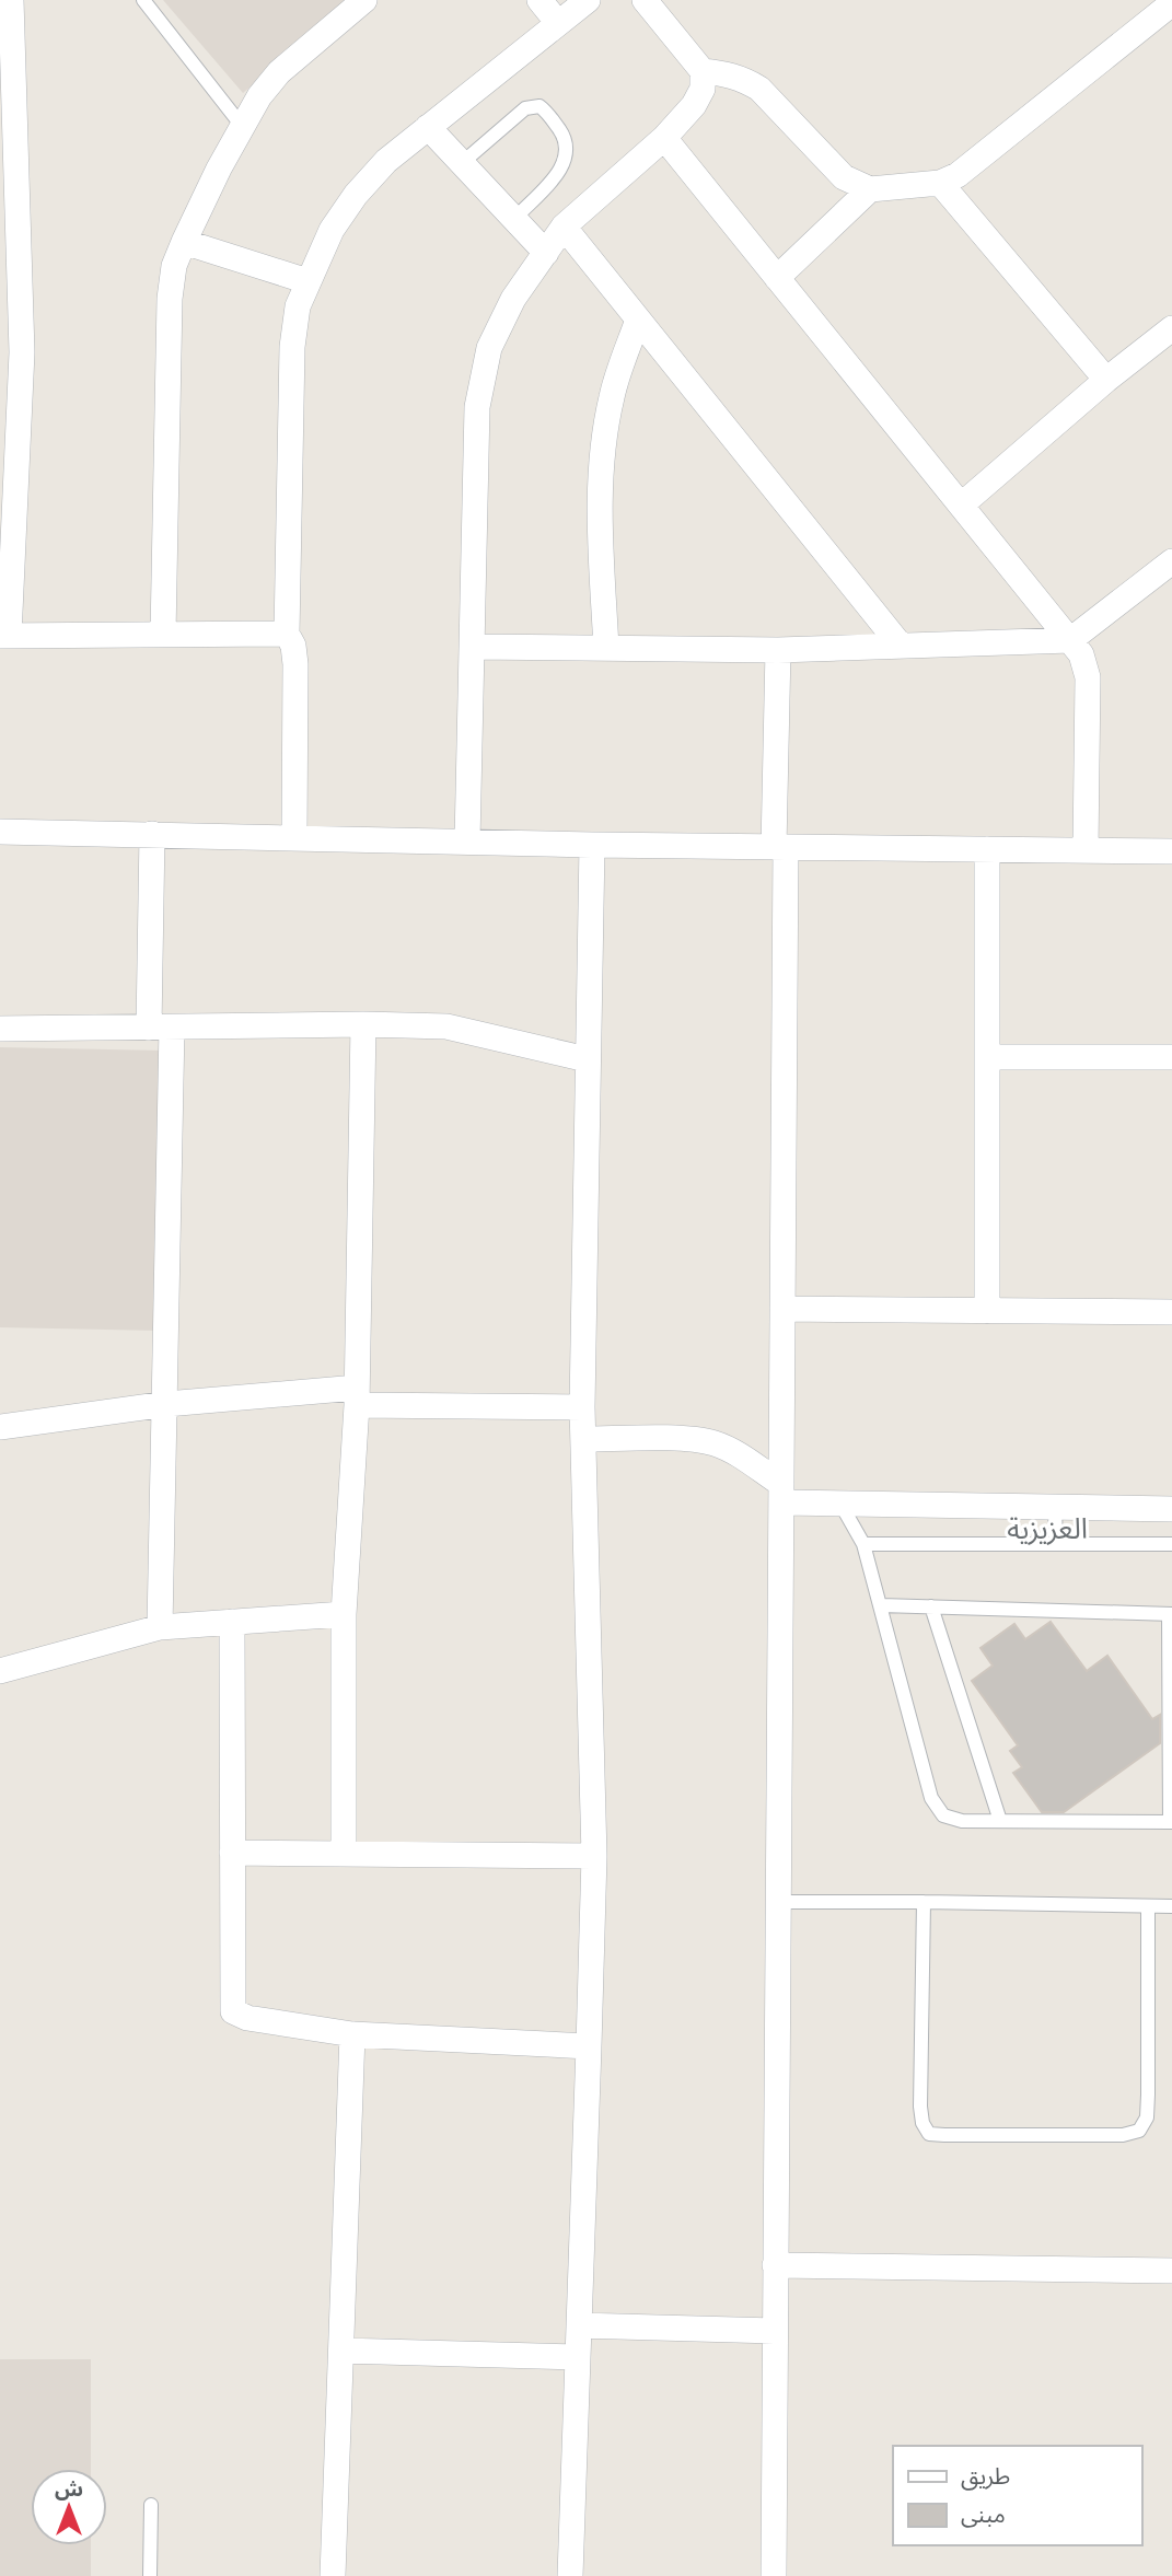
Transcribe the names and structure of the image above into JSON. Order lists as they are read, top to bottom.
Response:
{
  "districts": ["العزيزية"],
  "legend": ["طريق", "مبنى"],
  "north": "top"
}
